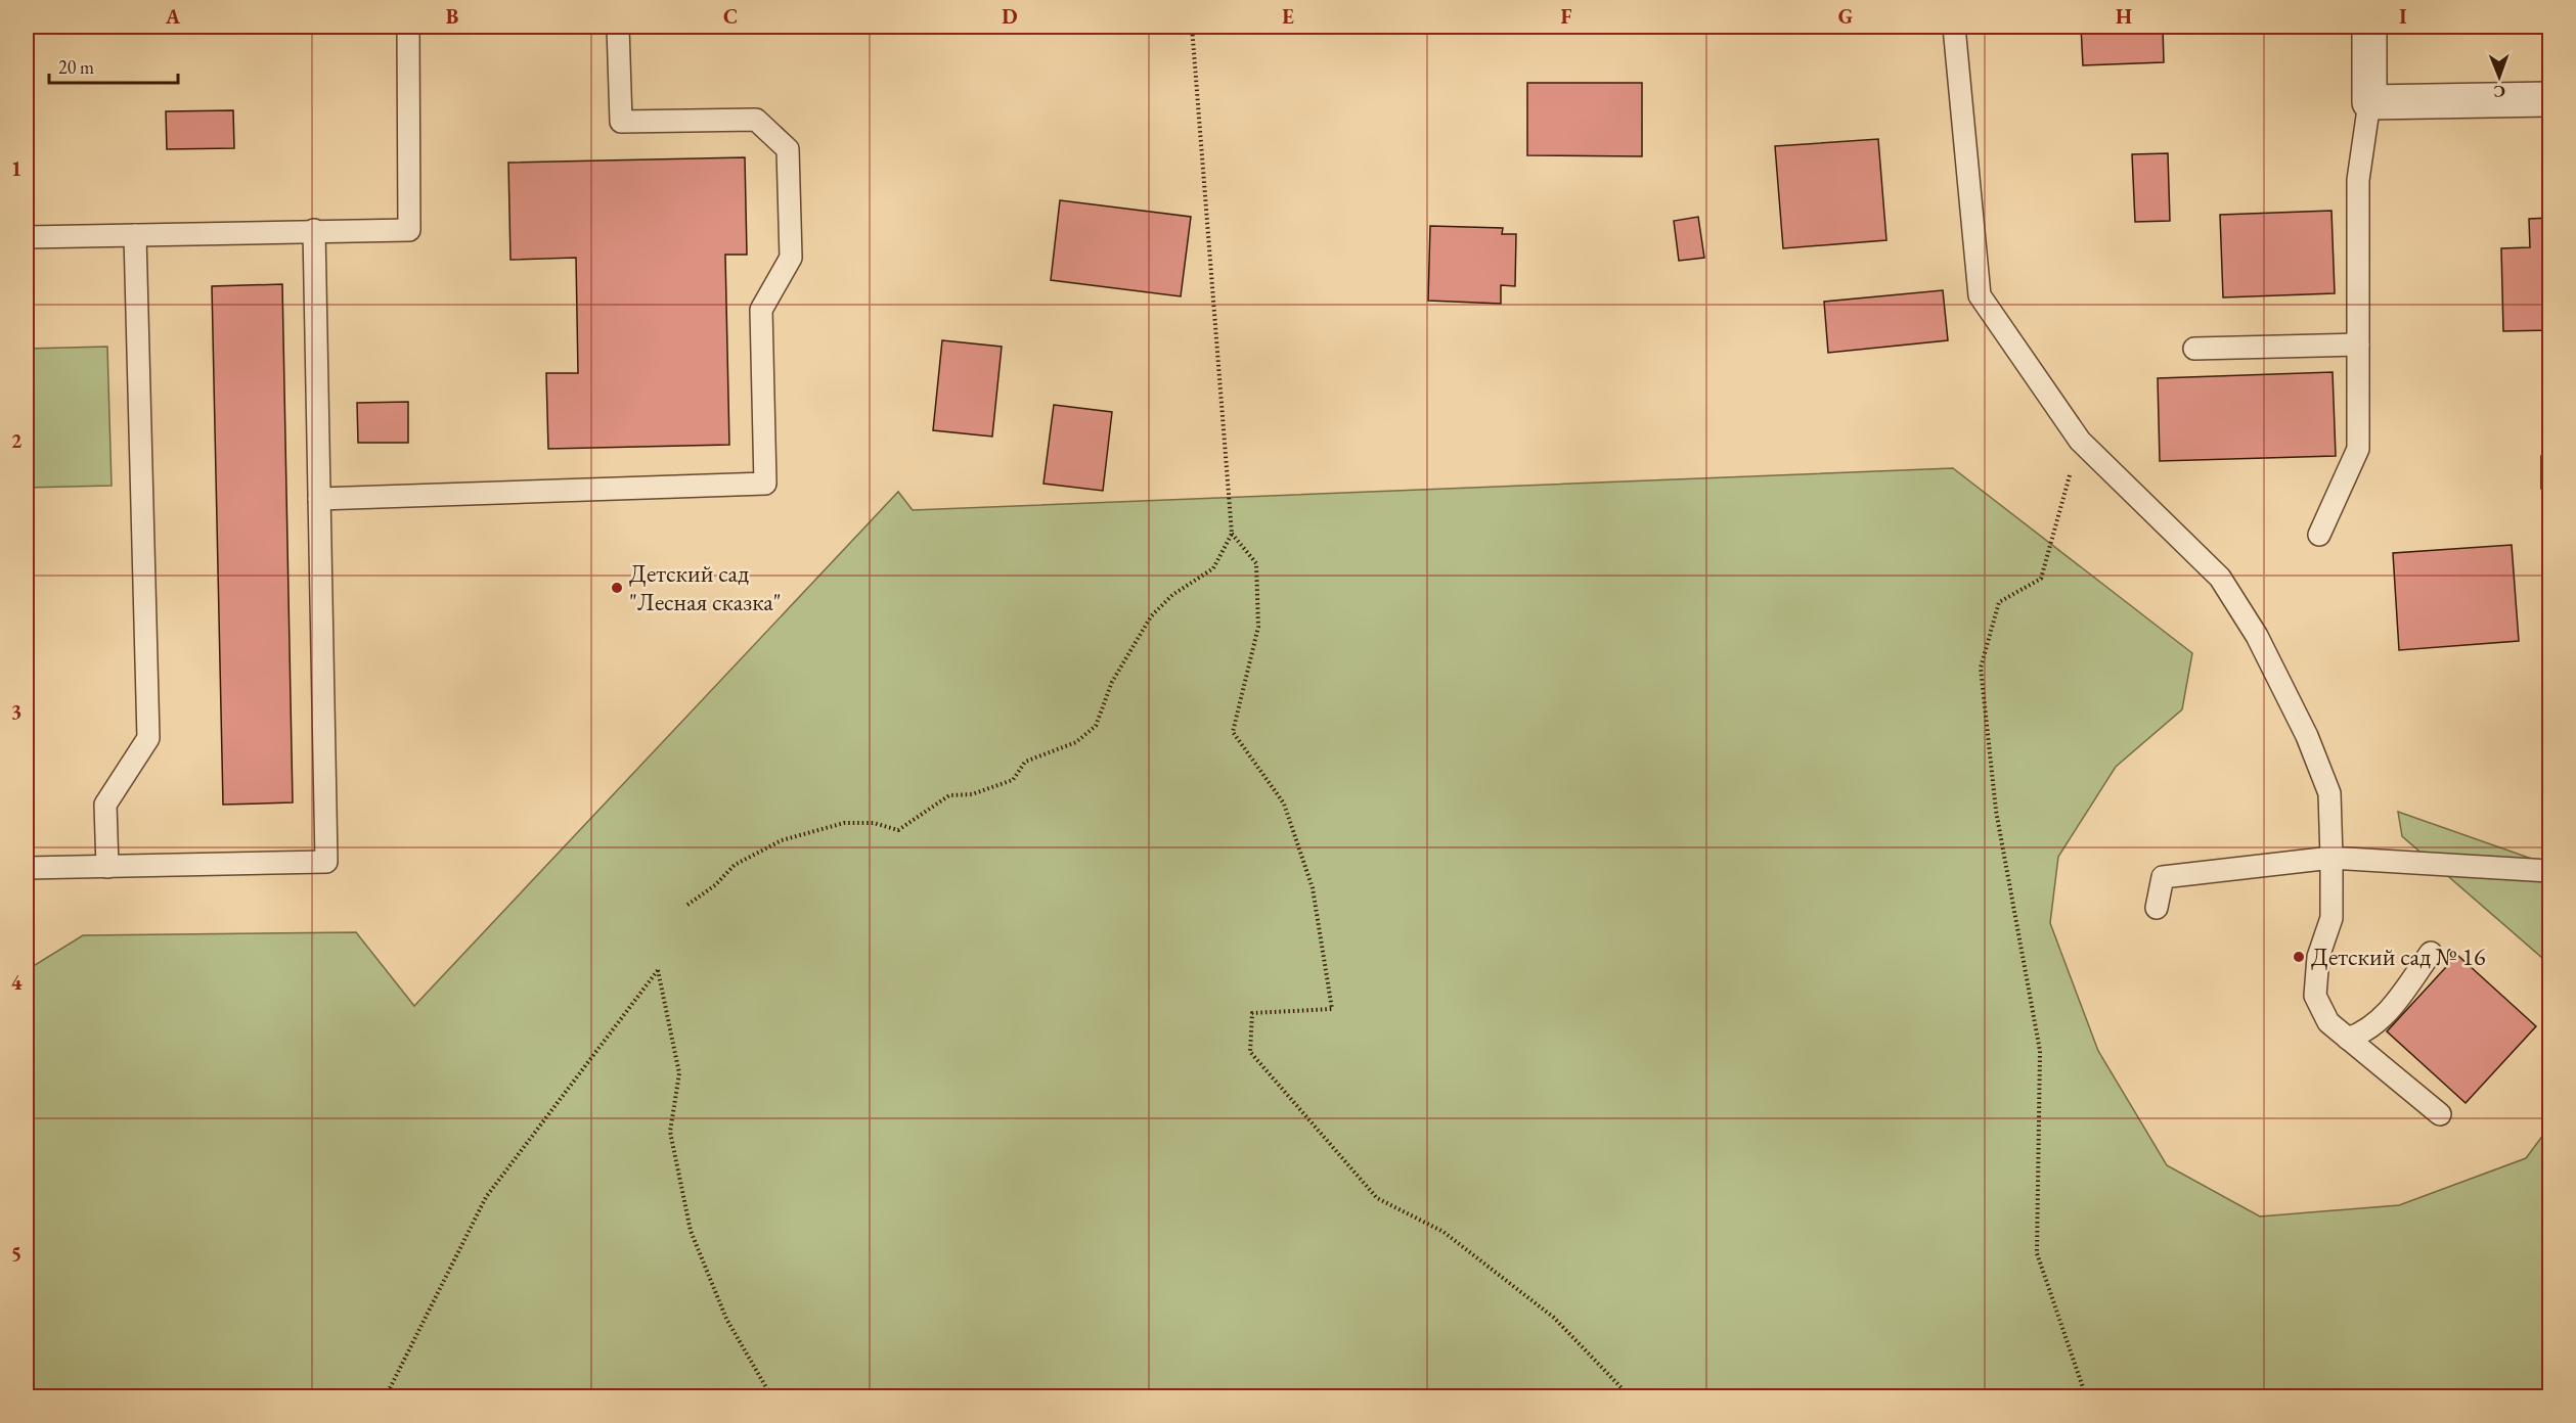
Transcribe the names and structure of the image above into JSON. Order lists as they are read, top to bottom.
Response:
{
  "places": ["Детский сад \"Лесная сказка\"", "Детский сад № 16"],
  "scale_bar": "20 m",
  "north": "bottom",
  "grid": {
    "columns": [
      "A",
      "B",
      "C",
      "D",
      "E",
      "F",
      "G",
      "H",
      "I"
    ],
    "rows": [
      "1",
      "2",
      "3",
      "4",
      "5"
    ]
  }
}
